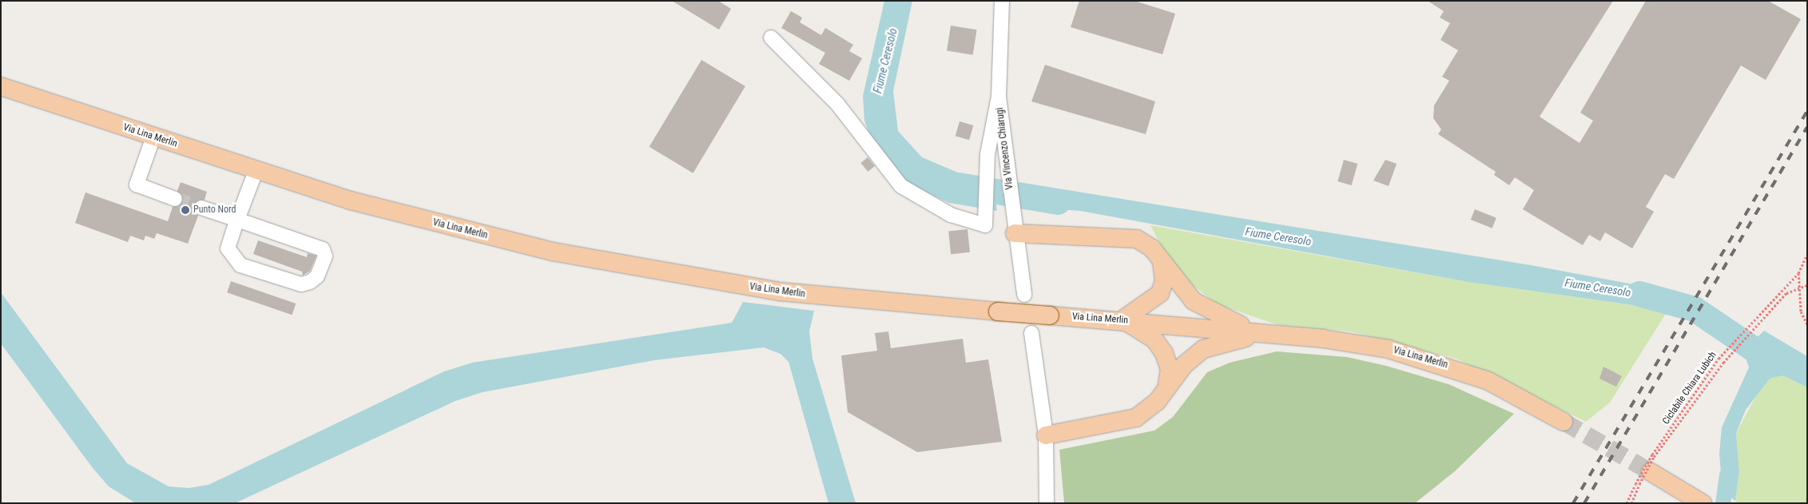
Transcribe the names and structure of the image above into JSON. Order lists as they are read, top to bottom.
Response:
{
  "streets": {
    "main road": ["Via Lina Merlin"],
    "street": ["Via Vincenzo Chiarugi"],
    "path": ["Ciclabile Chiara Lubich"]
  },
  "water": ["Fiume Ceresolo"],
  "places": ["Punto Nord"]
}
